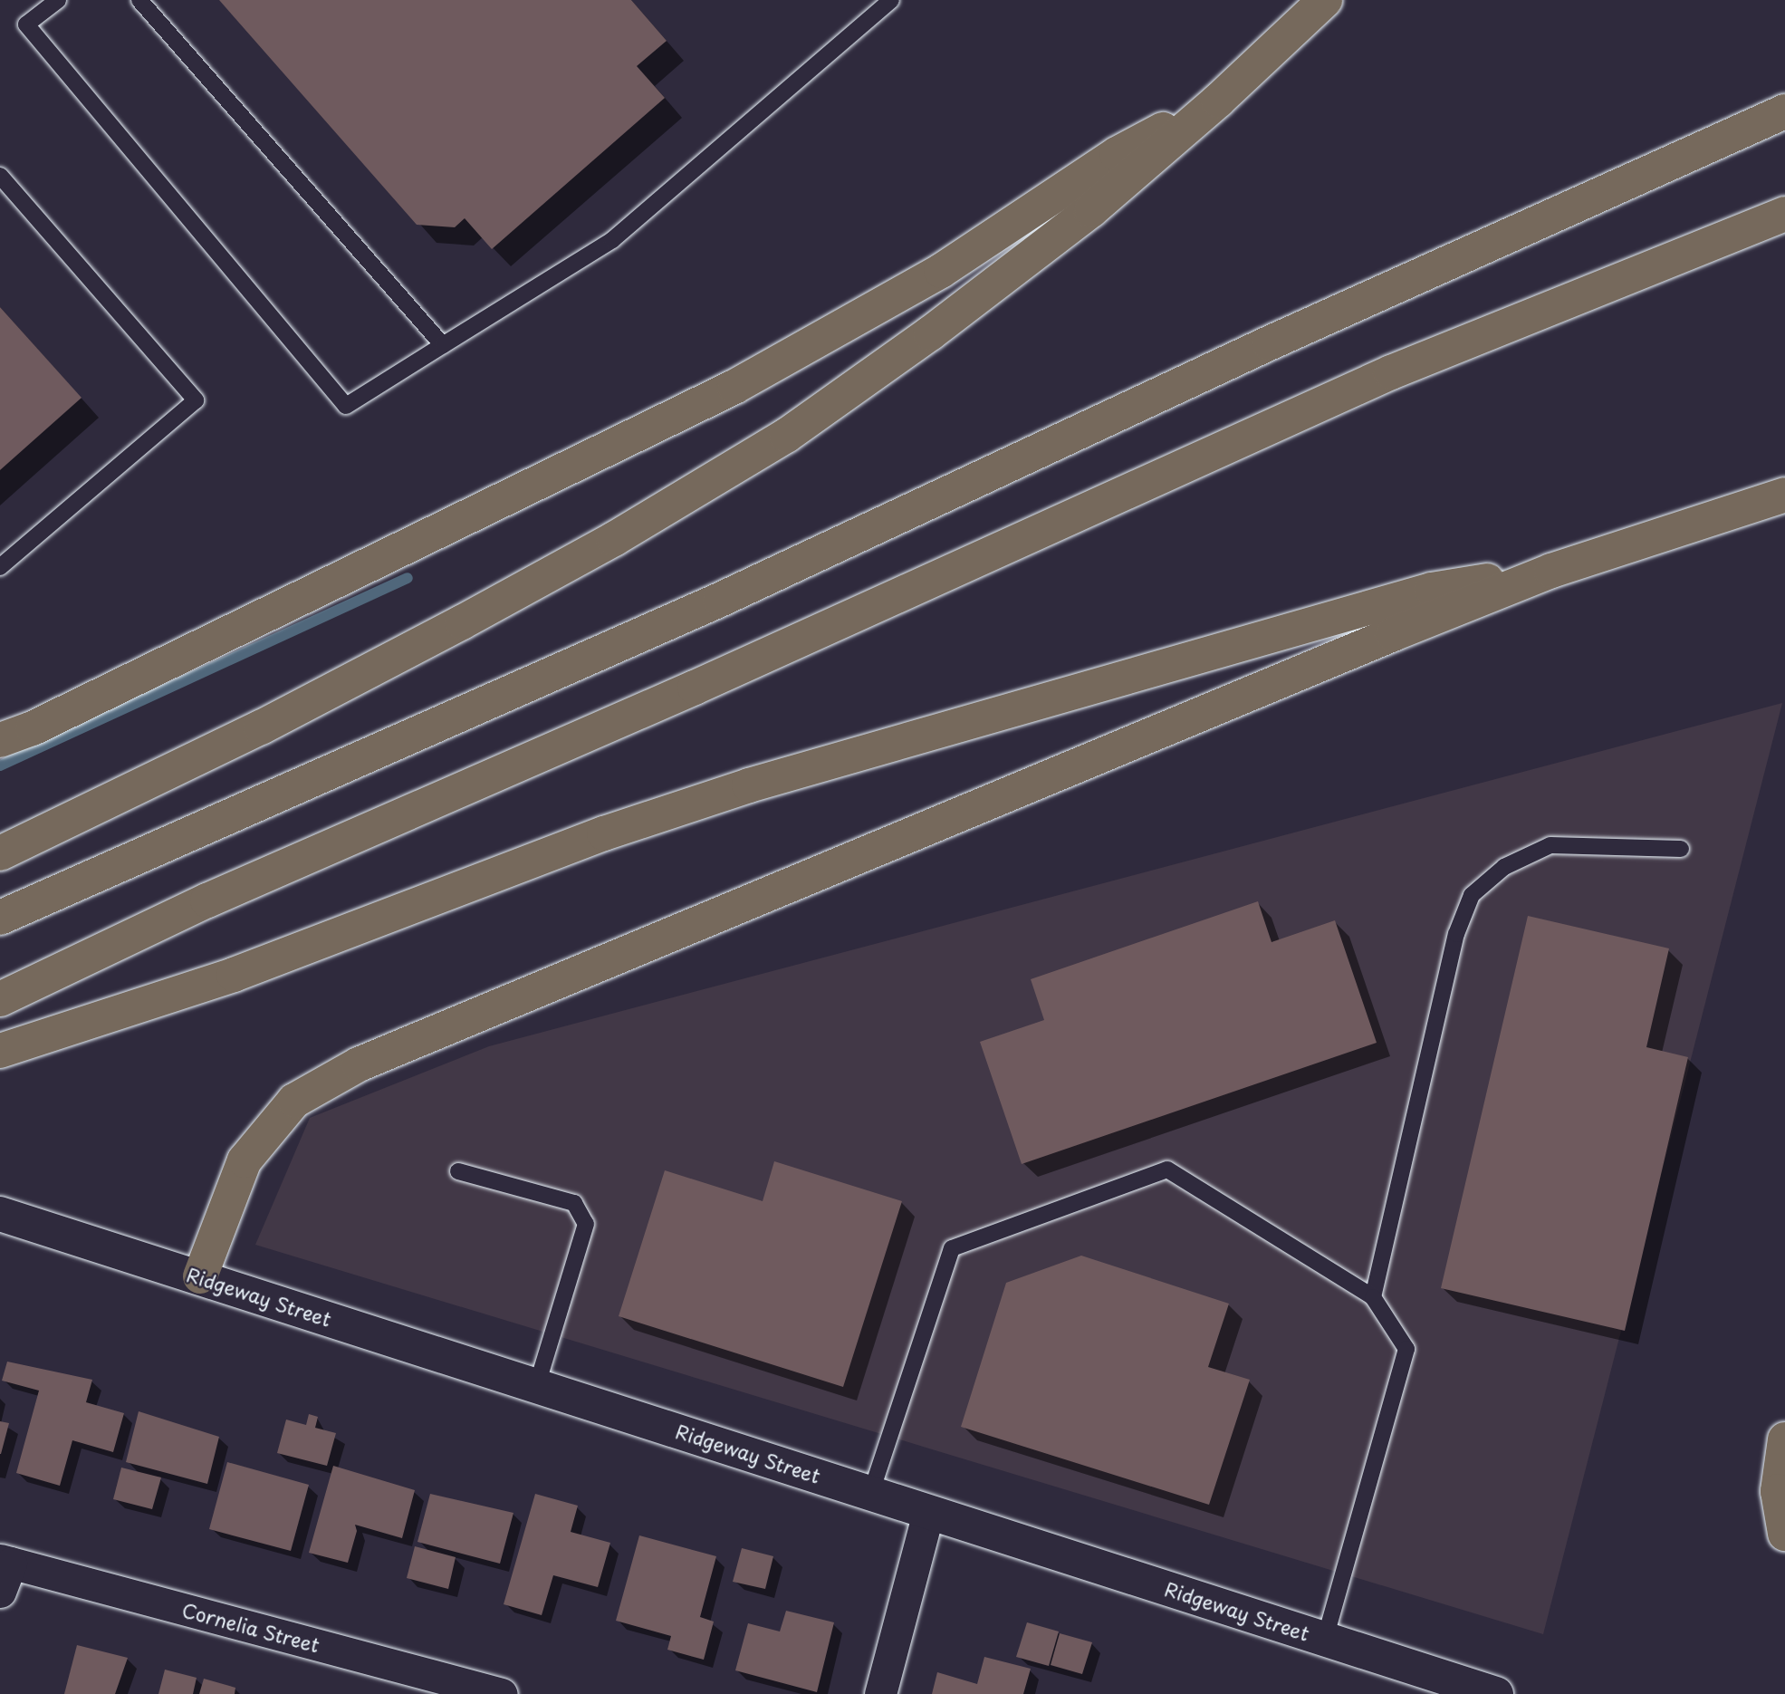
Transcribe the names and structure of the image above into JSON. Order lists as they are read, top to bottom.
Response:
{
  "streets": {
    "street": ["Ridgeway Street", "Cornelia Street"]
  }
}
